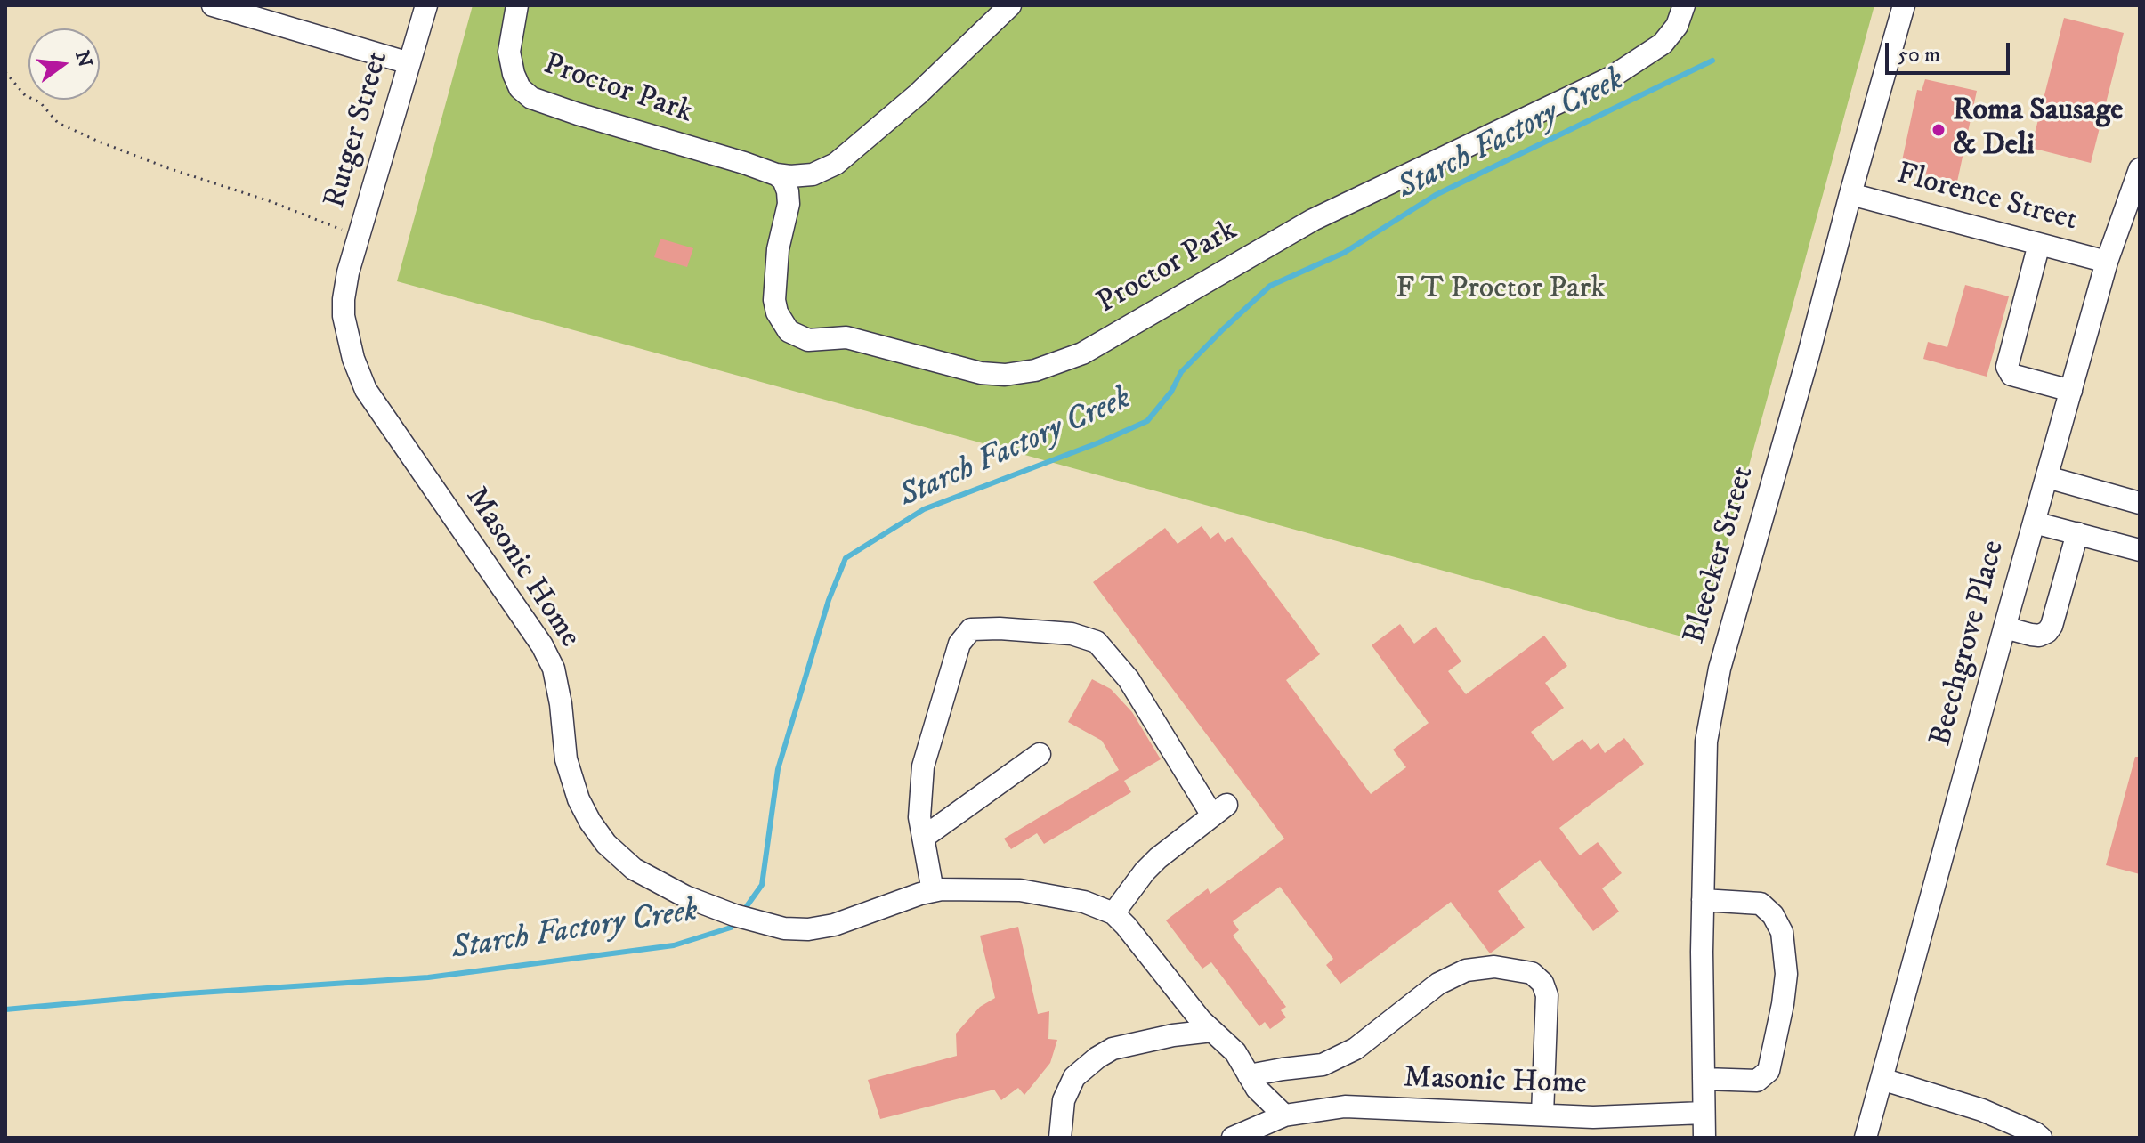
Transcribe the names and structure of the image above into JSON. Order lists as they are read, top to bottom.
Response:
{
  "streets": {
    "street": [
      "Proctor Park",
      "Rutger Street",
      "Florence Street",
      "Bleecker Street",
      "Masonic Home",
      "Beechgrove Place"
    ]
  },
  "crossings": [
    ["Rutger Street", "Masonic Home"],
    ["Florence Street", "Bleecker Street"],
    ["Florence Street", "Beechgrove Place"],
    ["Bleecker Street", "Masonic Home"]
  ],
  "water": ["Starch Factory Creek"],
  "parks": ["F T Proctor Park"],
  "places": ["Roma Sausage & Deli"],
  "scale_bar": "50 m",
  "north": "right"
}
